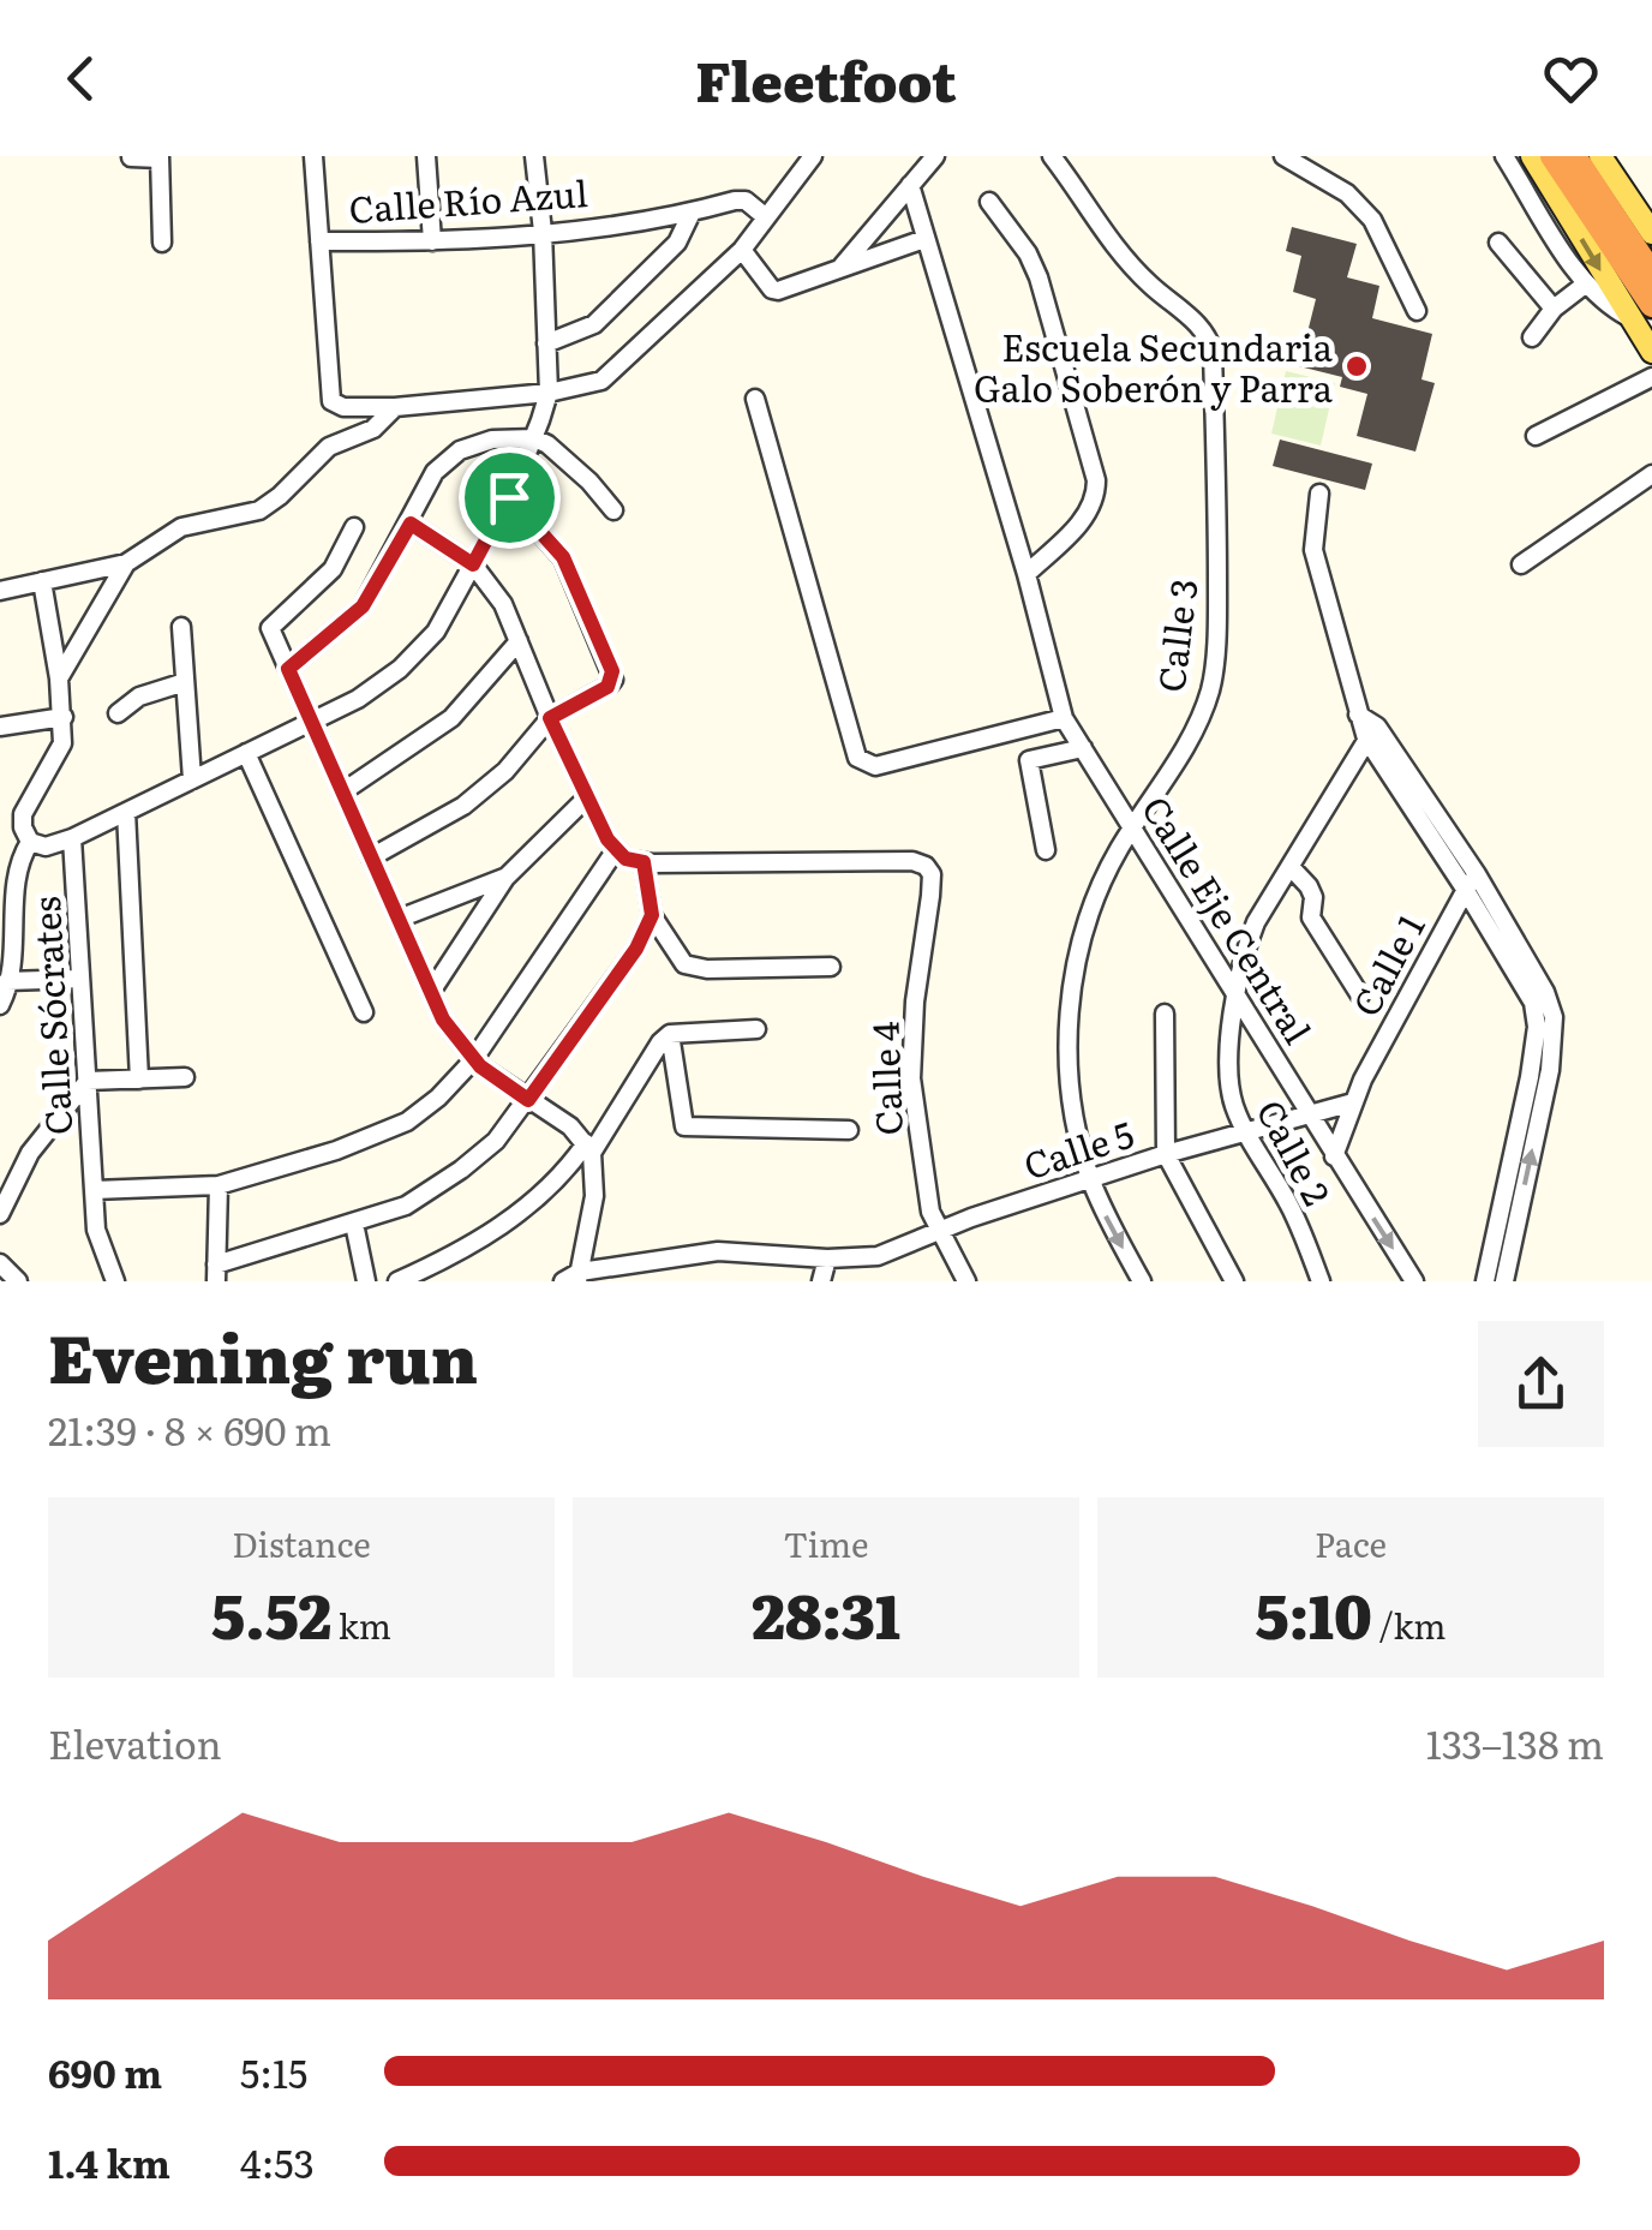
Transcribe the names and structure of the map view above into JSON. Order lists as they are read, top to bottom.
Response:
{
  "streets": {
    "street": [
      "Calle Río Azul",
      "Calle 3",
      "Calle Eje Central",
      "Calle 1",
      "Calle Sócrates",
      "Calle 4",
      "Calle 5",
      "Calle 2"
    ]
  },
  "crossings": [
    ["Calle 3", "Calle Eje Central"],
    ["Calle 3", "Calle 5"],
    ["Calle Eje Central", "Calle 1"],
    ["Calle Eje Central", "Calle 5"],
    ["Calle Eje Central", "Calle 2"],
    ["Calle 1", "Calle 5"],
    ["Calle 4", "Calle 5"],
    ["Calle 5", "Calle 2"]
  ],
  "places": ["Escuela Secundaria Galo Soberón y Parra"],
  "page": {
    "header": "Fleetfoot",
    "heading": ["Evening run", "21:39 · 8 × 690 m"],
    "stats": [
      ["Distance", "5.52 km"],
      ["Time", "28:31"],
      ["Pace", "5:10 /km"]
    ],
    "chart": ["Elevation", "133–138 m"],
    "list": [
      {
        "name": "690 m",
        "note": "5:15"
      },
      {
        "name": "1.4 km",
        "note": "4:53"
      }
    ]
  }
}
